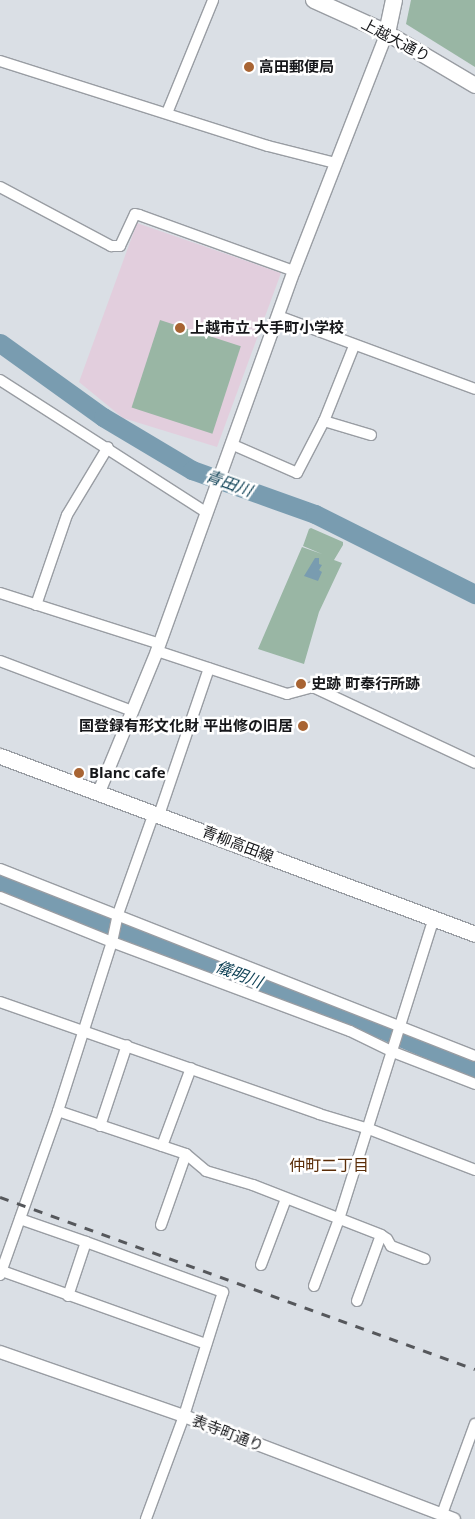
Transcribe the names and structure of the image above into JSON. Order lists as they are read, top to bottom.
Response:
{
  "streets": {
    "main road": ["上越大通り", "青柳高田線"],
    "street": ["表寺町通り"]
  },
  "districts": ["仲町二丁目"],
  "water": ["青田川", "儀明川"],
  "places": [
    "高田郵便局",
    "上越市立 大手町小学校",
    "史跡 町奉行所跡",
    "国登録有形文化財 平出修の旧居",
    "Blanc cafe"
  ]
}
